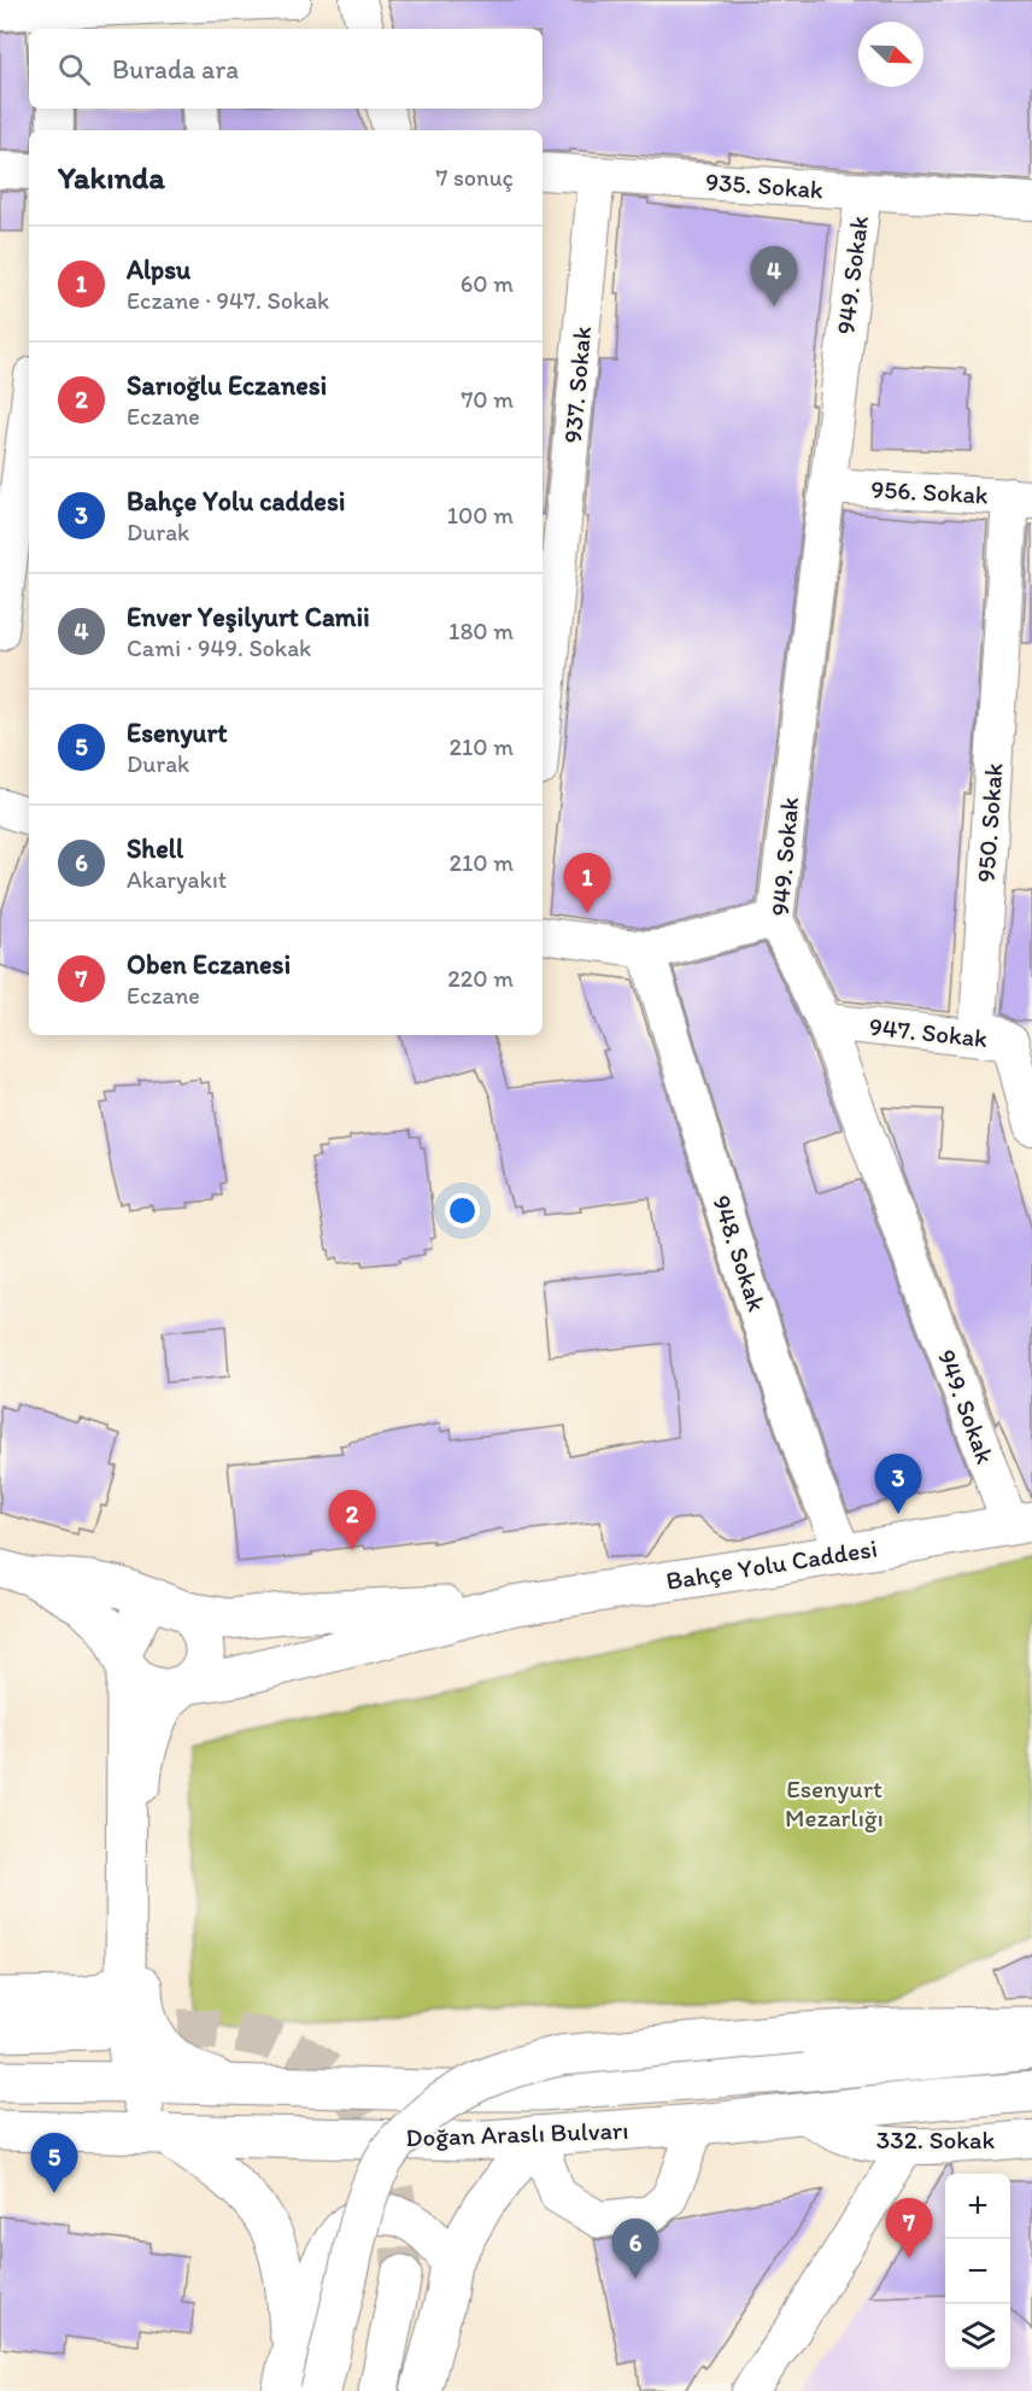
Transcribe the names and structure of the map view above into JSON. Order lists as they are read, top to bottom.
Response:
{
  "streets": {
    "main road": ["Bahçe Yolu Caddesi", "Doğan Araslı Bulvarı"],
    "street": [
      "935. Sokak",
      "949. Sokak",
      "937. Sokak",
      "956. Sokak",
      "950. Sokak",
      "947. Sokak",
      "948. Sokak",
      "332. Sokak"
    ]
  },
  "crossings": [
    ["935. Sokak", "949. Sokak"],
    ["935. Sokak", "937. Sokak"],
    ["949. Sokak", "956. Sokak"],
    ["949. Sokak", "947. Sokak"],
    ["949. Sokak", "Bahçe Yolu Caddesi"],
    ["956. Sokak", "950. Sokak"],
    ["950. Sokak", "947. Sokak"],
    ["948. Sokak", "Bahçe Yolu Caddesi"],
    ["Doğan Araslı Bulvarı", "332. Sokak"]
  ],
  "parks": ["Esenyurt Mezarlığı"],
  "north": "bottom right",
  "page": {
    "search": "Burada ara",
    "heading": ["Yakında", "7 sonuç"],
    "list": [
      {
        "mark": "1",
        "name": "Alpsu",
        "note": "Eczane · 947. Sokak",
        "value": "60 m"
      },
      {
        "mark": "2",
        "name": "Sarıoğlu Eczanesi",
        "note": "Eczane",
        "value": "70 m"
      },
      {
        "mark": "3",
        "name": "Bahçe Yolu caddesi",
        "note": "Durak",
        "value": "100 m"
      },
      {
        "mark": "4",
        "name": "Enver Yeşilyurt Camii",
        "note": "Cami · 949. Sokak",
        "value": "180 m"
      },
      {
        "mark": "5",
        "name": "Esenyurt",
        "note": "Durak",
        "value": "210 m"
      },
      {
        "mark": "6",
        "name": "Shell",
        "note": "Akaryakıt",
        "value": "210 m"
      },
      {
        "mark": "7",
        "name": "Oben Eczanesi",
        "note": "Eczane",
        "value": "220 m"
      }
    ],
    "pins": [
      "4",
      "1",
      "3",
      "2",
      "5",
      "7",
      "6"
    ],
    "map_buttons": ["+", "−"]
  }
}
